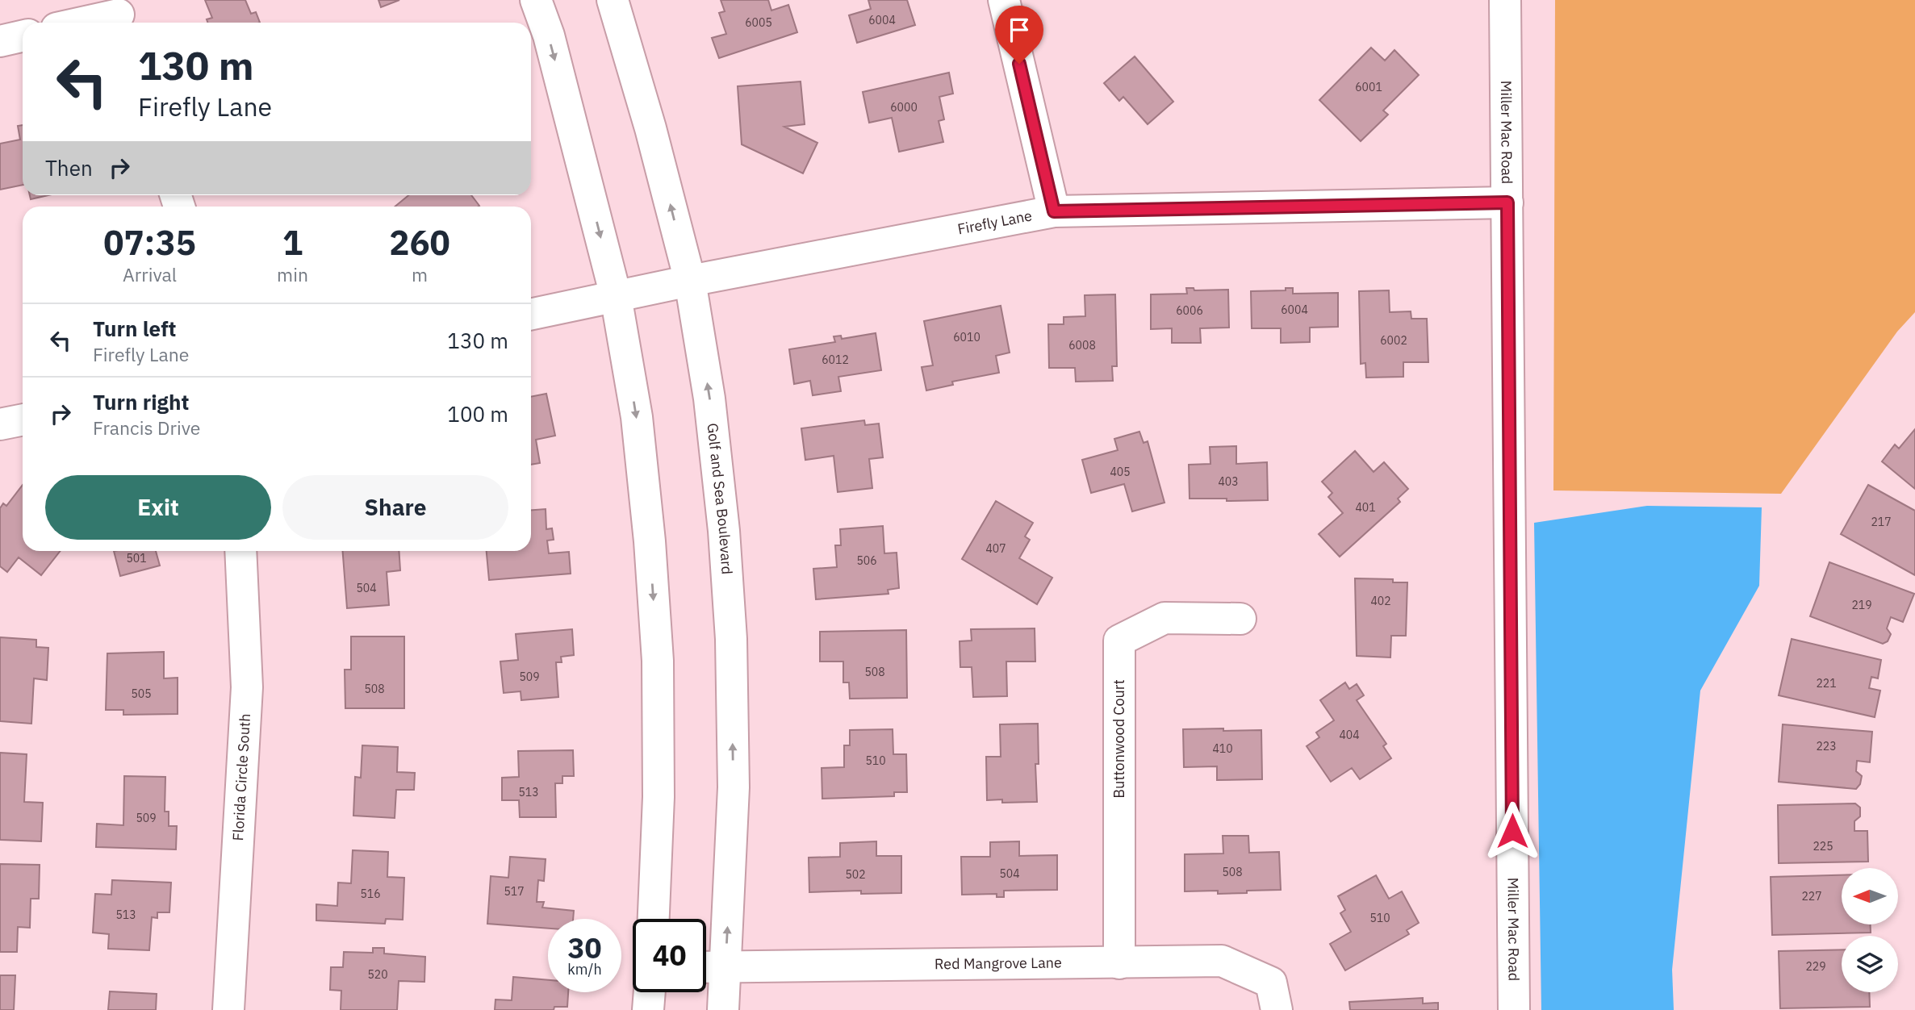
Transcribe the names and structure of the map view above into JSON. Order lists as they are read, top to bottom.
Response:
{
  "streets": {
    "street": [
      "Miller Mac Road",
      "Firefly Lane",
      "Golf and Sea Boulevard",
      "Buttonwood Court",
      "Florida Circle South",
      "Red Mangrove Lane"
    ]
  },
  "crossings": [
    ["Miller Mac Road", "Firefly Lane"],
    ["Firefly Lane", "Golf and Sea Boulevard"],
    ["Golf and Sea Boulevard", "Red Mangrove Lane"],
    ["Buttonwood Court", "Red Mangrove Lane"]
  ],
  "house_numbers": [
    "6004",
    "6005",
    "6001",
    "6000",
    "6004",
    "6006",
    "6010",
    "6002",
    "6008",
    "6012",
    "405",
    "403",
    "401",
    "217",
    "407",
    "501",
    "506",
    "504",
    "402",
    "219",
    "508",
    "509",
    "221",
    "508",
    "505",
    "404",
    "223",
    "410",
    "510",
    "513",
    "509",
    "225",
    "508",
    "504",
    "502",
    "517",
    "516",
    "227",
    "513",
    "510",
    "229",
    "520"
  ],
  "north": "left",
  "page": {
    "turn": ["130 m", "Firefly Lane"],
    "then": "Then",
    "eta": [
      "07:35",
      "Arrival",
      "1",
      "min",
      "260",
      "m"
    ],
    "list": [
      {
        "name": "Turn left",
        "note": "Firefly Lane",
        "value": "130 m"
      },
      {
        "name": "Turn right",
        "note": "Francis Drive",
        "value": "100 m"
      }
    ],
    "buttons": ["Exit", "Share"],
    "speed": "30 km/h",
    "limit": "40"
  }
}
